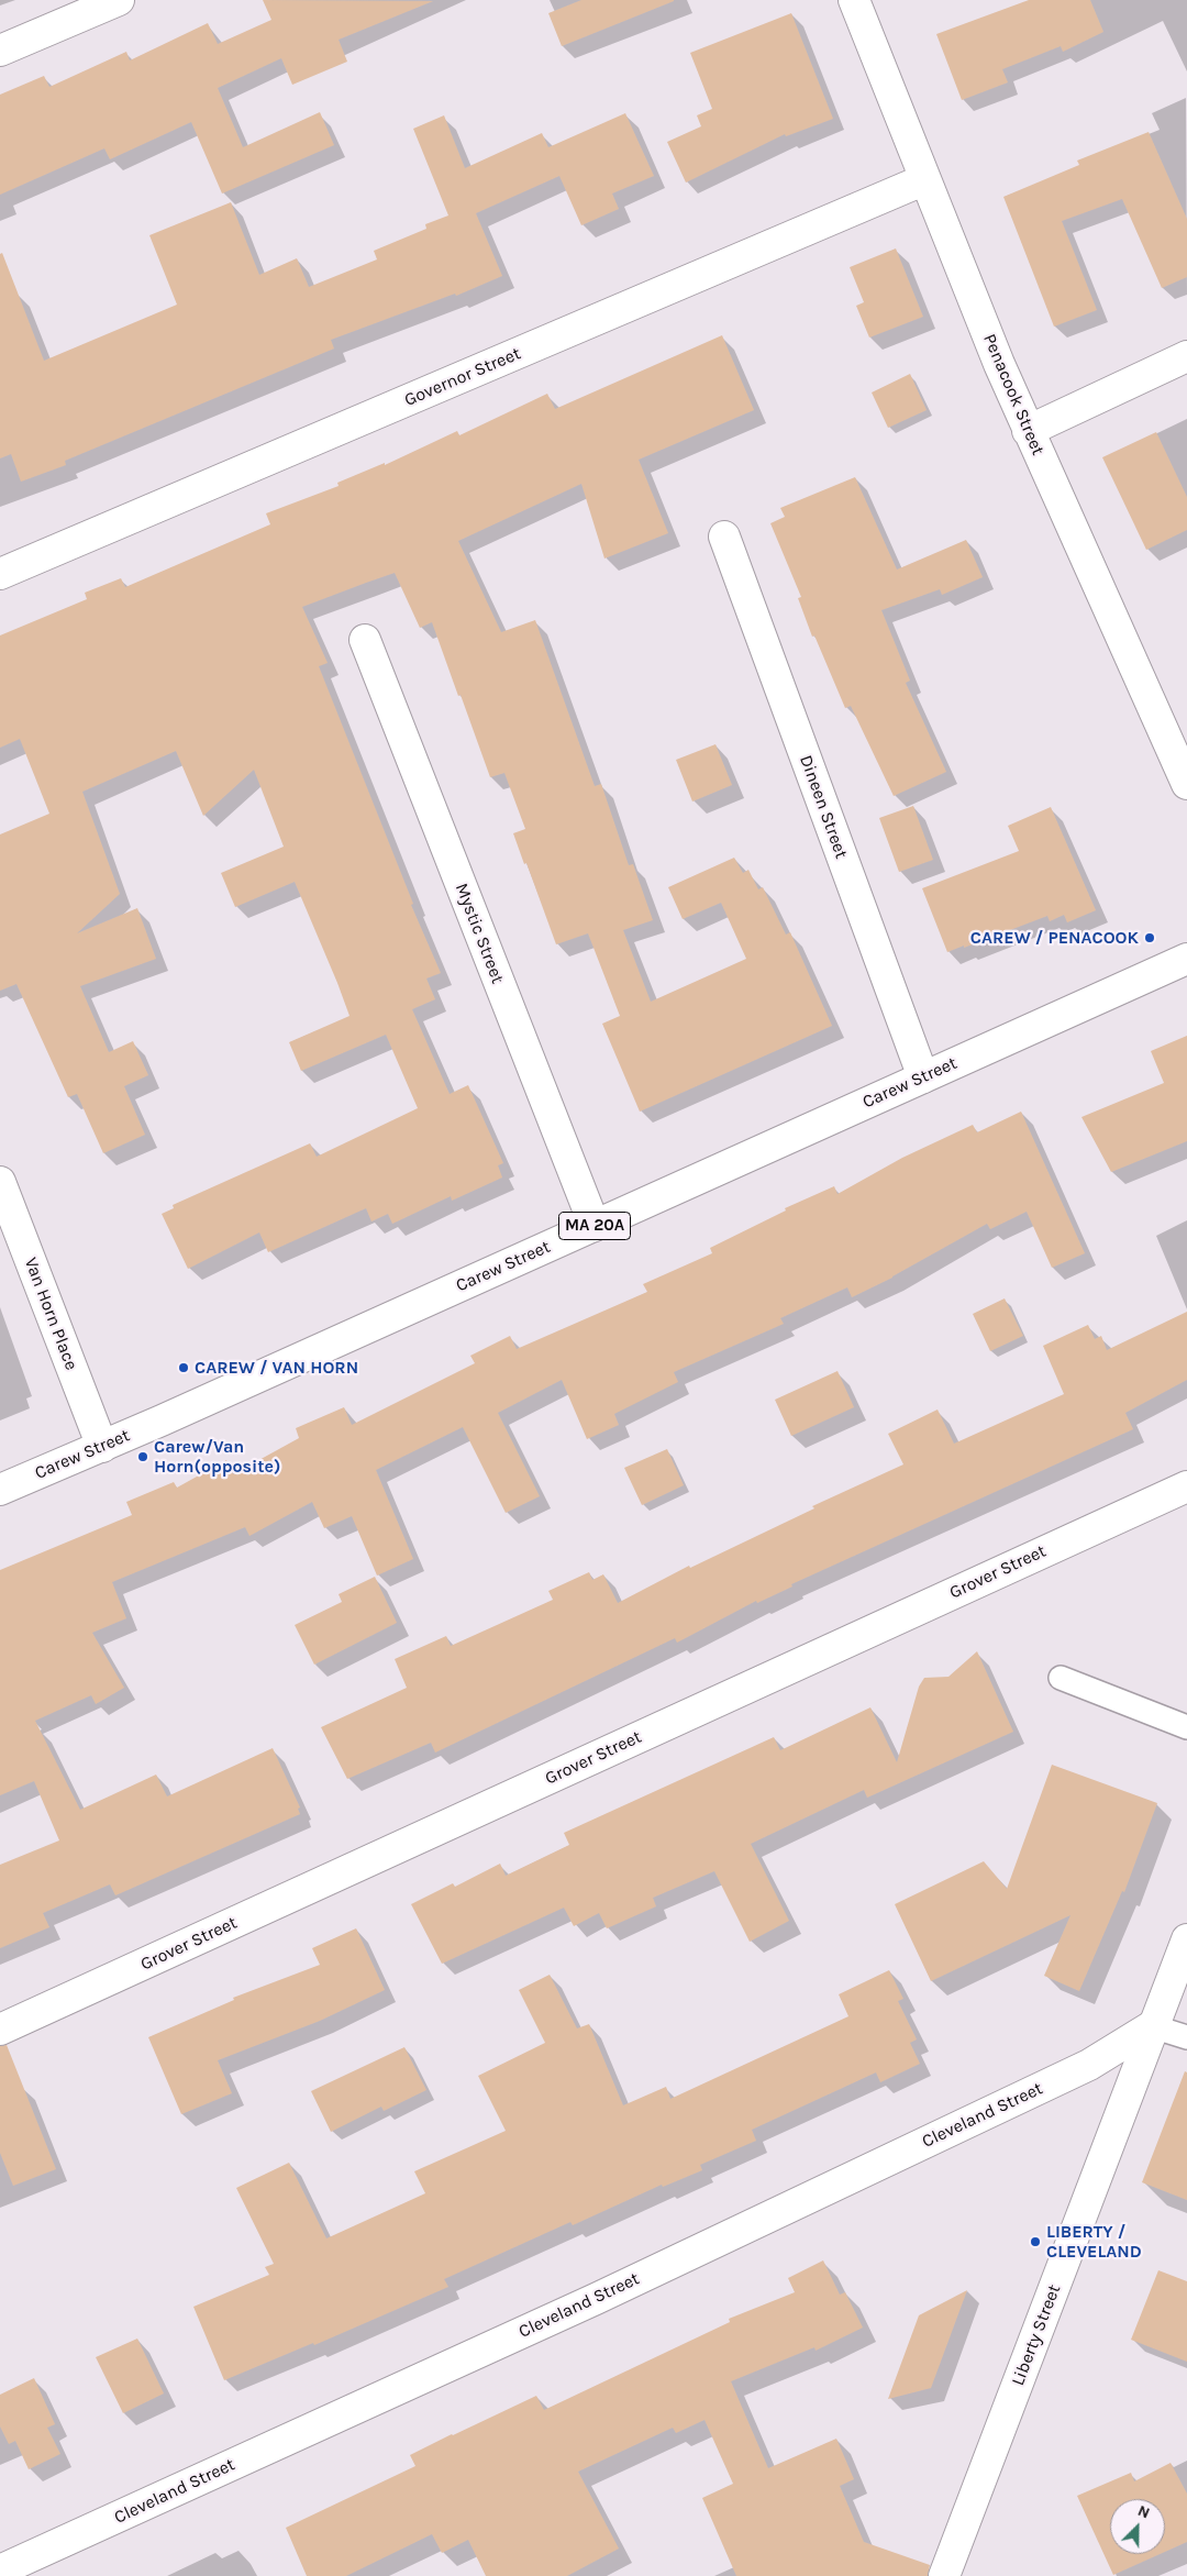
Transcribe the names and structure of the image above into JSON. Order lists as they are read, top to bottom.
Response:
{
  "streets": {
    "street": [
      "Governor Street",
      "Penacook Street",
      "Dineen Street",
      "Mystic Street",
      "Carew Street",
      "MA 20A",
      "Van Horn Place",
      "Grover Street",
      "Cleveland Street",
      "Liberty Street"
    ]
  },
  "crossings": [
    ["Governor Street", "Penacook Street"],
    ["Dineen Street", "Carew Street"],
    ["Mystic Street", "Carew Street"],
    ["Carew Street", "Van Horn Place"],
    ["Cleveland Street", "Liberty Street"]
  ],
  "places": [
    "CAREW / PENACOOK",
    "CAREW / VAN HORN",
    "Carew/Van Horn(opposite)",
    "LIBERTY / CLEVELAND"
  ],
  "north": "top right"
}
